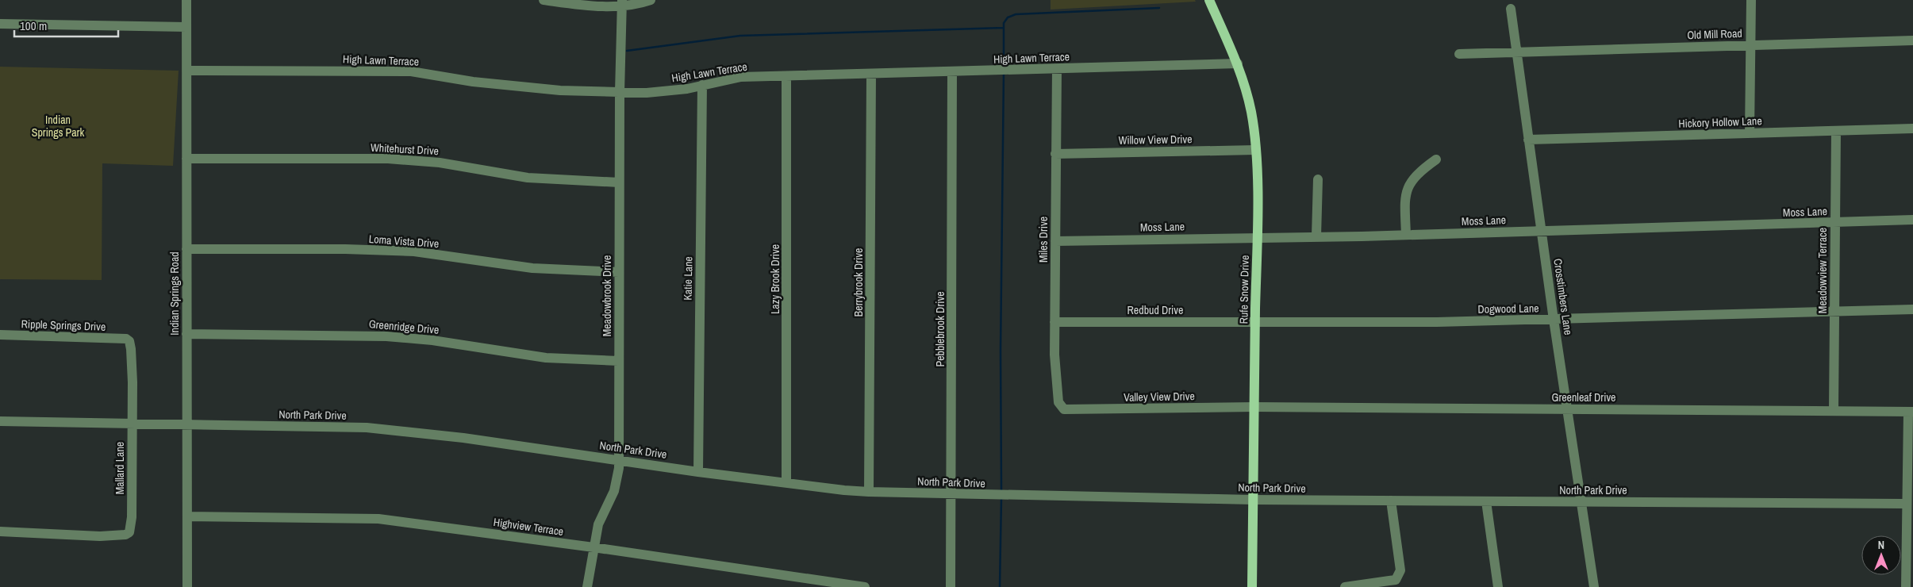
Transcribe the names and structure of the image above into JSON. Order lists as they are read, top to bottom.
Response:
{
  "streets": {
    "main road": ["Rufe Snow Drive"],
    "street": [
      "Old Mill Road",
      "High Lawn Terrace",
      "Hickory Hollow Lane",
      "Willow View Drive",
      "Whitehurst Drive",
      "Moss Lane",
      "Miles Drive",
      "Loma Vista Drive",
      "Meadowview Terrace",
      "Katie Lane",
      "Lazy Brook Drive",
      "Berrybrook Drive",
      "Indian Springs Road",
      "Meadowbrook Drive",
      "Crosstimbers Lane",
      "Dogwood Lane",
      "Redbud Drive",
      "Ripple Springs Drive",
      "Greenridge Drive",
      "Pebblebrook Drive",
      "Valley View Drive",
      "Greenleaf Drive",
      "North Park Drive",
      "Mallard Lane",
      "Highview Terrace"
    ]
  },
  "crossings": [
    ["Old Mill Road", "Crosstimbers Lane"],
    ["High Lawn Terrace", "Miles Drive"],
    ["High Lawn Terrace", "Katie Lane"],
    ["High Lawn Terrace", "Lazy Brook Drive"],
    ["High Lawn Terrace", "Berrybrook Drive"],
    ["High Lawn Terrace", "Rufe Snow Drive"],
    ["High Lawn Terrace", "Indian Springs Road"],
    ["High Lawn Terrace", "Meadowbrook Drive"],
    ["High Lawn Terrace", "Pebblebrook Drive"],
    ["Hickory Hollow Lane", "Meadowview Terrace"],
    ["Hickory Hollow Lane", "Crosstimbers Lane"],
    ["Willow View Drive", "Miles Drive"],
    ["Willow View Drive", "Rufe Snow Drive"],
    ["Whitehurst Drive", "Indian Springs Road"],
    ["Whitehurst Drive", "Meadowbrook Drive"],
    ["Moss Lane", "Miles Drive"],
    ["Moss Lane", "Meadowview Terrace"],
    ["Moss Lane", "Rufe Snow Drive"],
    ["Moss Lane", "Crosstimbers Lane"],
    ["Miles Drive", "Redbud Drive"],
    ["Miles Drive", "Valley View Drive"],
    ["Loma Vista Drive", "Indian Springs Road"],
    ["Loma Vista Drive", "Meadowbrook Drive"],
    ["Meadowview Terrace", "Dogwood Lane"],
    ["Meadowview Terrace", "Greenleaf Drive"],
    ["Katie Lane", "North Park Drive"],
    ["Lazy Brook Drive", "North Park Drive"],
    ["Berrybrook Drive", "North Park Drive"],
    ["Rufe Snow Drive", "Dogwood Lane"],
    ["Rufe Snow Drive", "Redbud Drive"],
    ["Rufe Snow Drive", "Valley View Drive"],
    ["Rufe Snow Drive", "Greenleaf Drive"],
    ["Rufe Snow Drive", "North Park Drive"],
    ["Indian Springs Road", "Greenridge Drive"],
    ["Indian Springs Road", "North Park Drive"],
    ["Indian Springs Road", "Highview Terrace"],
    ["Meadowbrook Drive", "Greenridge Drive"],
    ["Meadowbrook Drive", "North Park Drive"],
    ["Meadowbrook Drive", "Highview Terrace"],
    ["Crosstimbers Lane", "Dogwood Lane"],
    ["Crosstimbers Lane", "Greenleaf Drive"],
    ["Crosstimbers Lane", "North Park Drive"],
    ["Dogwood Lane", "Redbud Drive"],
    ["Ripple Springs Drive", "Mallard Lane"],
    ["Pebblebrook Drive", "North Park Drive"],
    ["Valley View Drive", "Greenleaf Drive"],
    ["North Park Drive", "Mallard Lane"]
  ],
  "parks": ["Indian Springs Park"],
  "scale_bar": "100 m",
  "north": "top"
}
